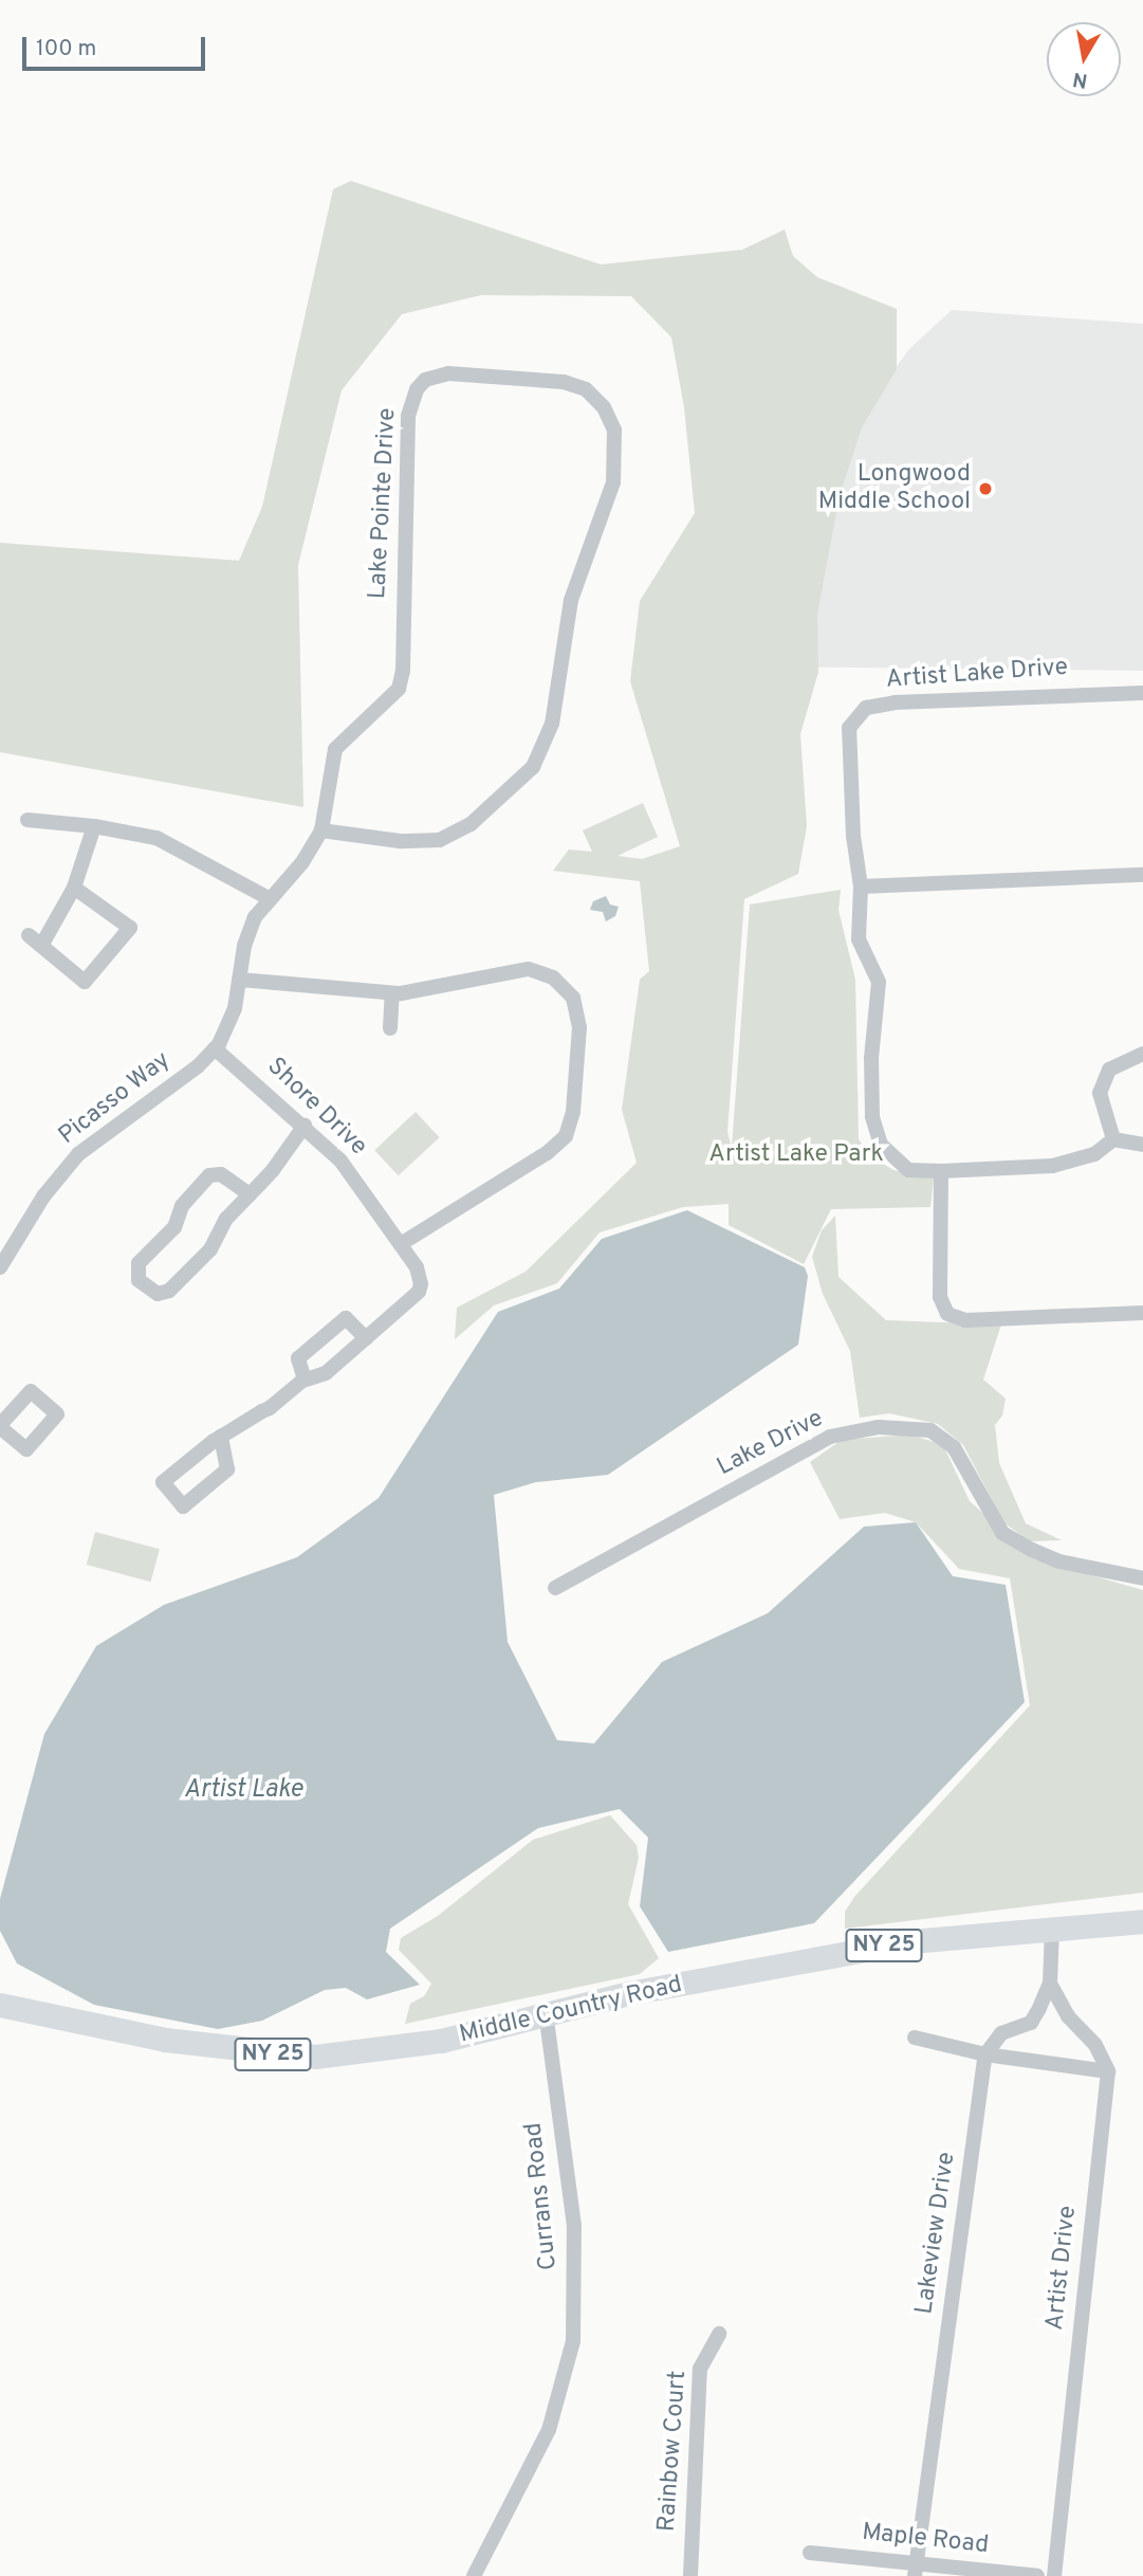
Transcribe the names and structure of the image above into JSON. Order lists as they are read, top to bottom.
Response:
{
  "streets": {
    "main road": ["NY 25", "Middle Country Road"],
    "street": [
      "Lake Pointe Drive",
      "Artist Lake Drive",
      "Picasso Way",
      "Shore Drive",
      "Lake Drive",
      "Currans Road",
      "Lakeview Drive",
      "Artist Drive",
      "Rainbow Court",
      "Maple Road"
    ]
  },
  "crossings": [
    ["Lake Pointe Drive", "Picasso Way"],
    ["Picasso Way", "Shore Drive"],
    ["Middle Country Road", "Currans Road"],
    ["Lakeview Drive", "Maple Road"]
  ],
  "water": ["Artist Lake"],
  "parks": ["Artist Lake Park"],
  "places": ["Longwood Middle School"],
  "scale_bar": "100 m",
  "north": "bottom"
}
